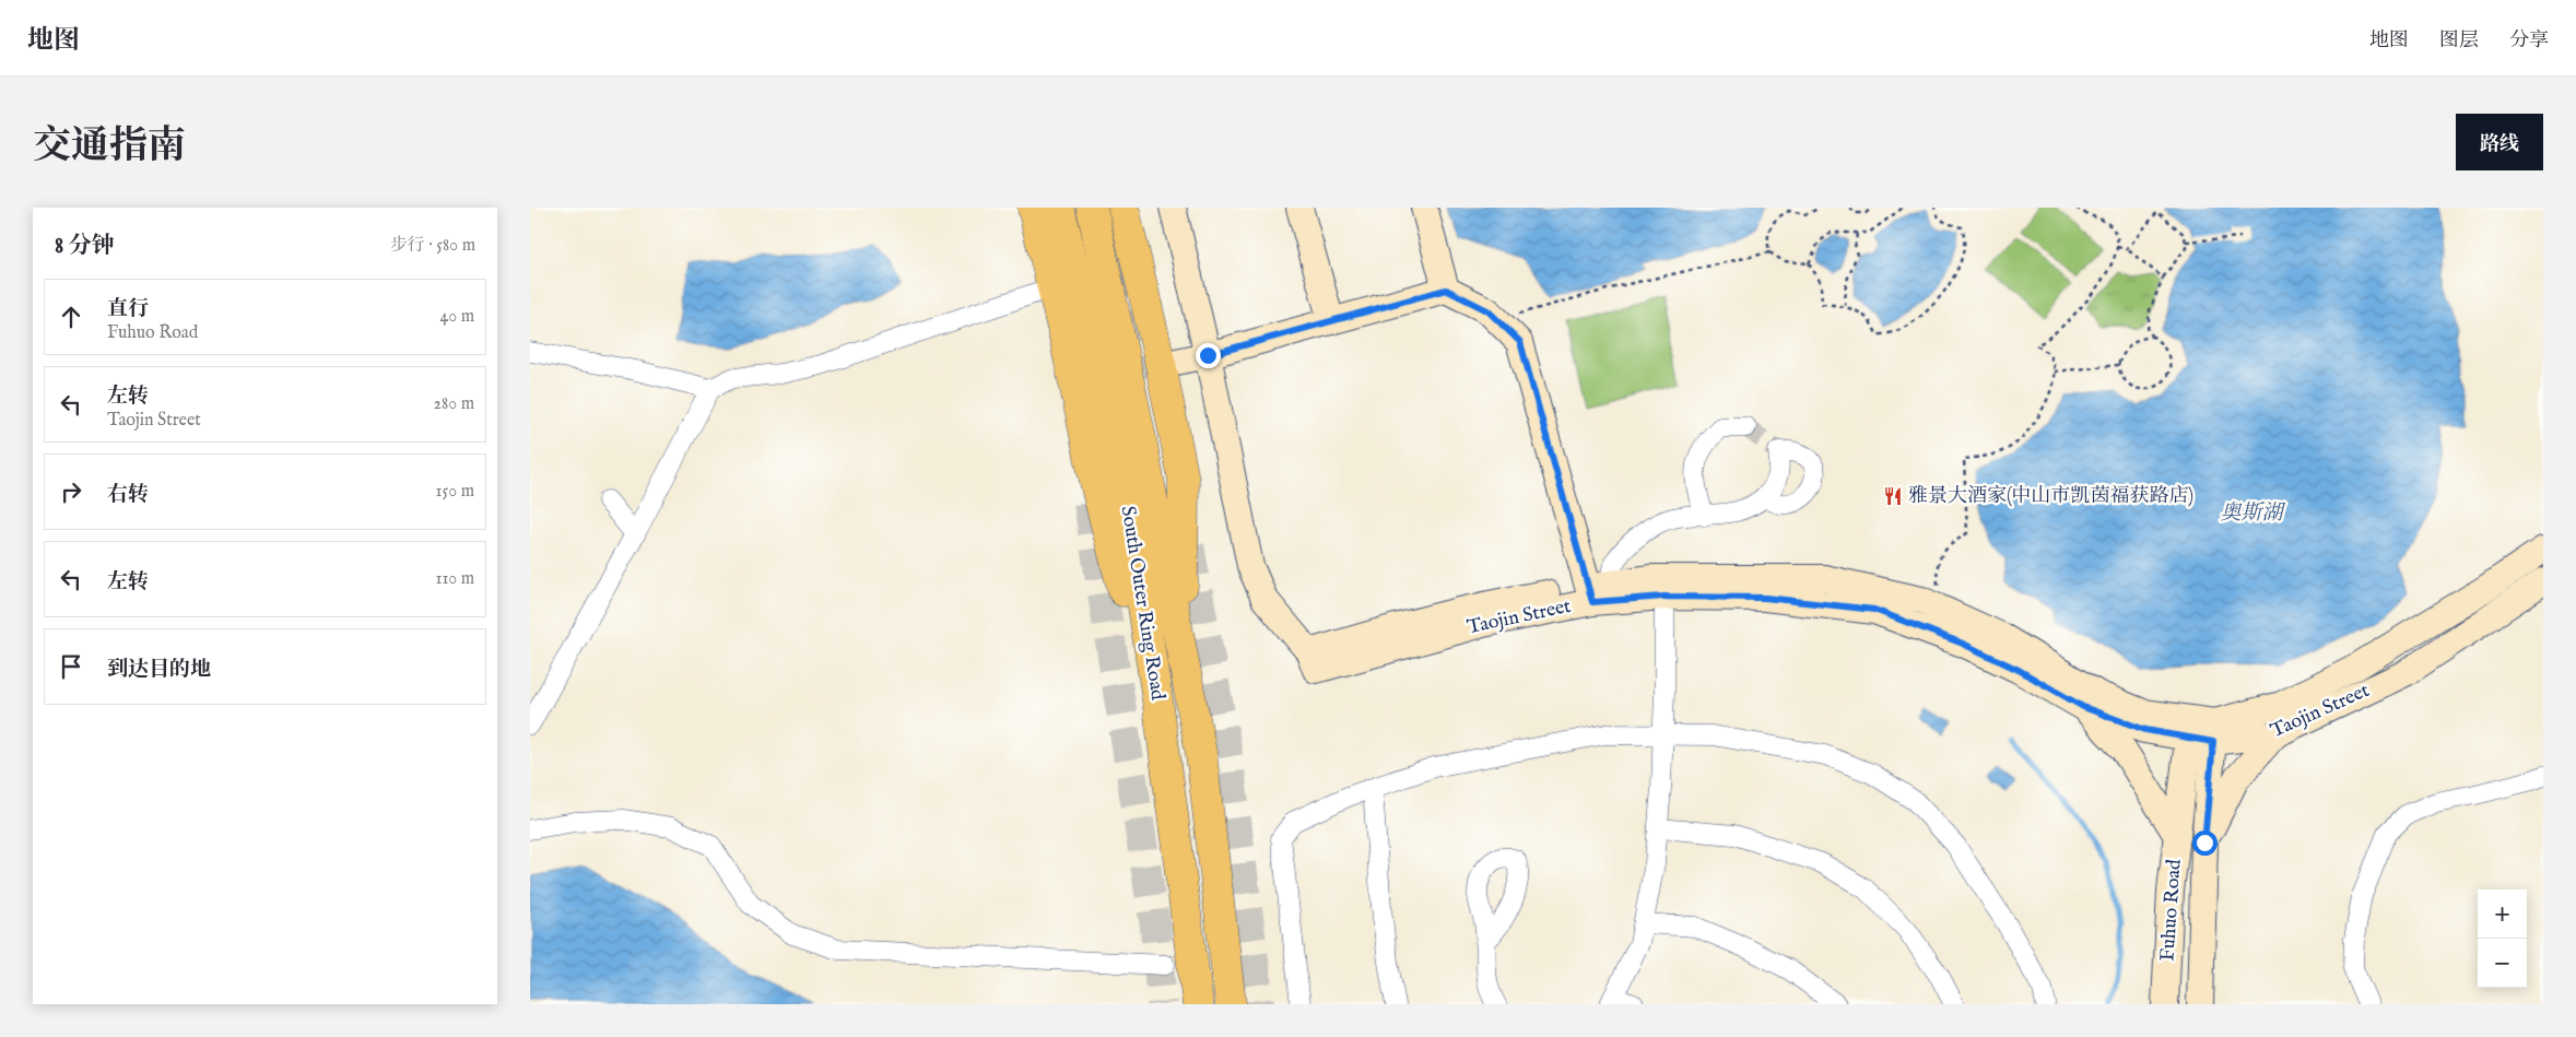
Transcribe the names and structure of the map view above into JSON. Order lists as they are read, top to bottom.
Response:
{
  "streets": {
    "highway": ["South Outer Ring Road"],
    "street": ["Taojin Street", "Fuhuo Road"]
  },
  "crossings": [
    ["Taojin Street", "Fuhuo Road"]
  ],
  "water": ["奥斯湖"],
  "places": {
    "restaurant": ["雅景大酒家(中山市凯茵福获路店)"]
  },
  "page": {
    "header": "地图",
    "nav": ["地图", "图层", "分享"],
    "title": "交通指南",
    "buttons": "路线",
    "heading": ["8 分钟", "步行 · 580 m"],
    "list": [
      ["直行", "Fuhuo Road", "40 m"],
      ["左转", "Taojin Street", "280 m"],
      ["右转", "150 m"],
      ["左转", "110 m"],
      "到达目的地"
    ],
    "map_buttons": ["+", "−"]
  }
}
